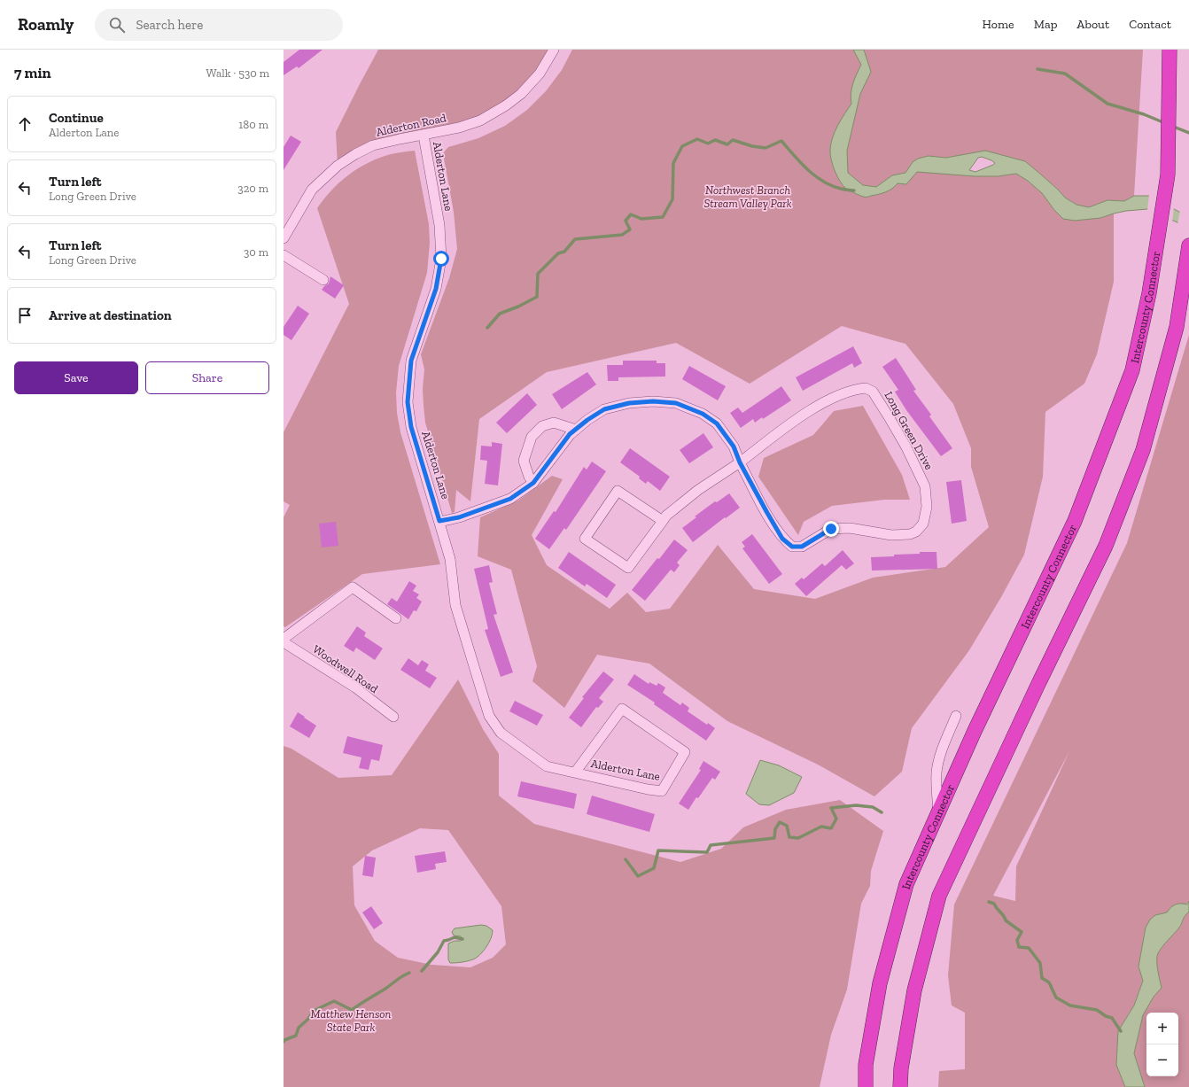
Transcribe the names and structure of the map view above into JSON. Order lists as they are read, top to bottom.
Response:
{
  "streets": {
    "highway": ["Intercounty Connector"],
    "street": [
      "Alderton Road",
      "Alderton Lane",
      "Long Green Drive",
      "Woodwell Road"
    ]
  },
  "crossings": [
    ["Alderton Road", "Alderton Lane"],
    ["Alderton Lane", "Long Green Drive"]
  ],
  "parks": ["Northwest Branch Stream Valley Park", "Matthew Henson State Park"],
  "page": {
    "header": "Roamly",
    "search": "Search here",
    "nav": [
      "Home",
      "Map",
      "About",
      "Contact"
    ],
    "heading": ["7 min", "Walk · 530 m"],
    "list": [
      ["Continue", "Alderton Lane", "180 m"],
      ["Turn left", "Long Green Drive", "320 m"],
      ["Turn left", "Long Green Drive", "30 m"],
      "Arrive at destination"
    ],
    "buttons": ["Save", "Share"],
    "map_buttons": ["+", "−"]
  }
}
